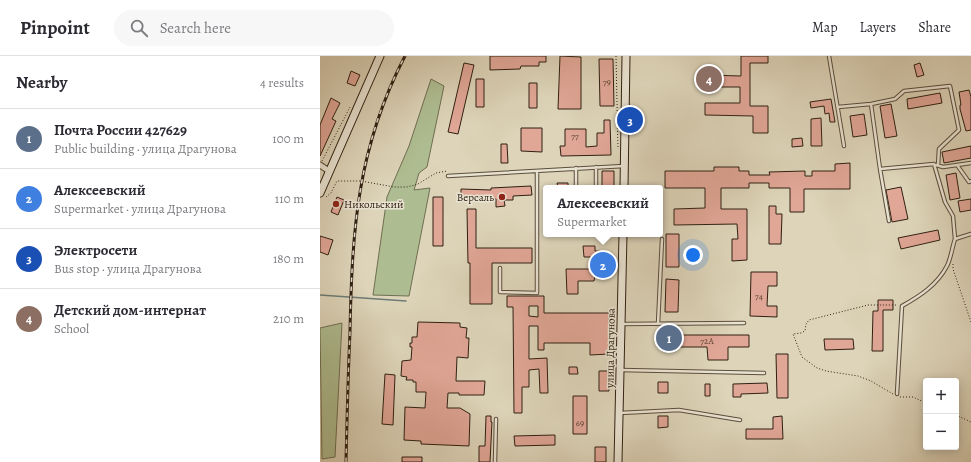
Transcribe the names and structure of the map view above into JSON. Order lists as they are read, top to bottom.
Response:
{
  "streets": {
    "main road": ["улица Драгунова"]
  },
  "places": ["Версаль", "Никольский"],
  "house_numbers": [
    "79",
    "77",
    "74",
    "72А",
    "69"
  ],
  "page": {
    "header": "Pinpoint",
    "search": "Search here",
    "nav": ["Map", "Layers", "Share"],
    "heading": ["Nearby", "4 results"],
    "pins": [
      "4",
      "3",
      "2",
      "1"
    ],
    "list": [
      {
        "mark": "1",
        "name": "Почта России 427629",
        "note": "Public building · улица Драгунова",
        "value": "100 m"
      },
      {
        "mark": "2",
        "name": "Алексеевский",
        "note": "Supermarket · улица Драгунова",
        "value": "110 m"
      },
      {
        "mark": "3",
        "name": "Электросети",
        "note": "Bus stop · улица Драгунова",
        "value": "180 m"
      },
      {
        "mark": "4",
        "name": "Детский дом-интернат",
        "note": "School",
        "value": "210 m"
      }
    ],
    "popup": ["Алексеевский", "Supermarket"],
    "map_buttons": ["+", "−"]
  }
}
